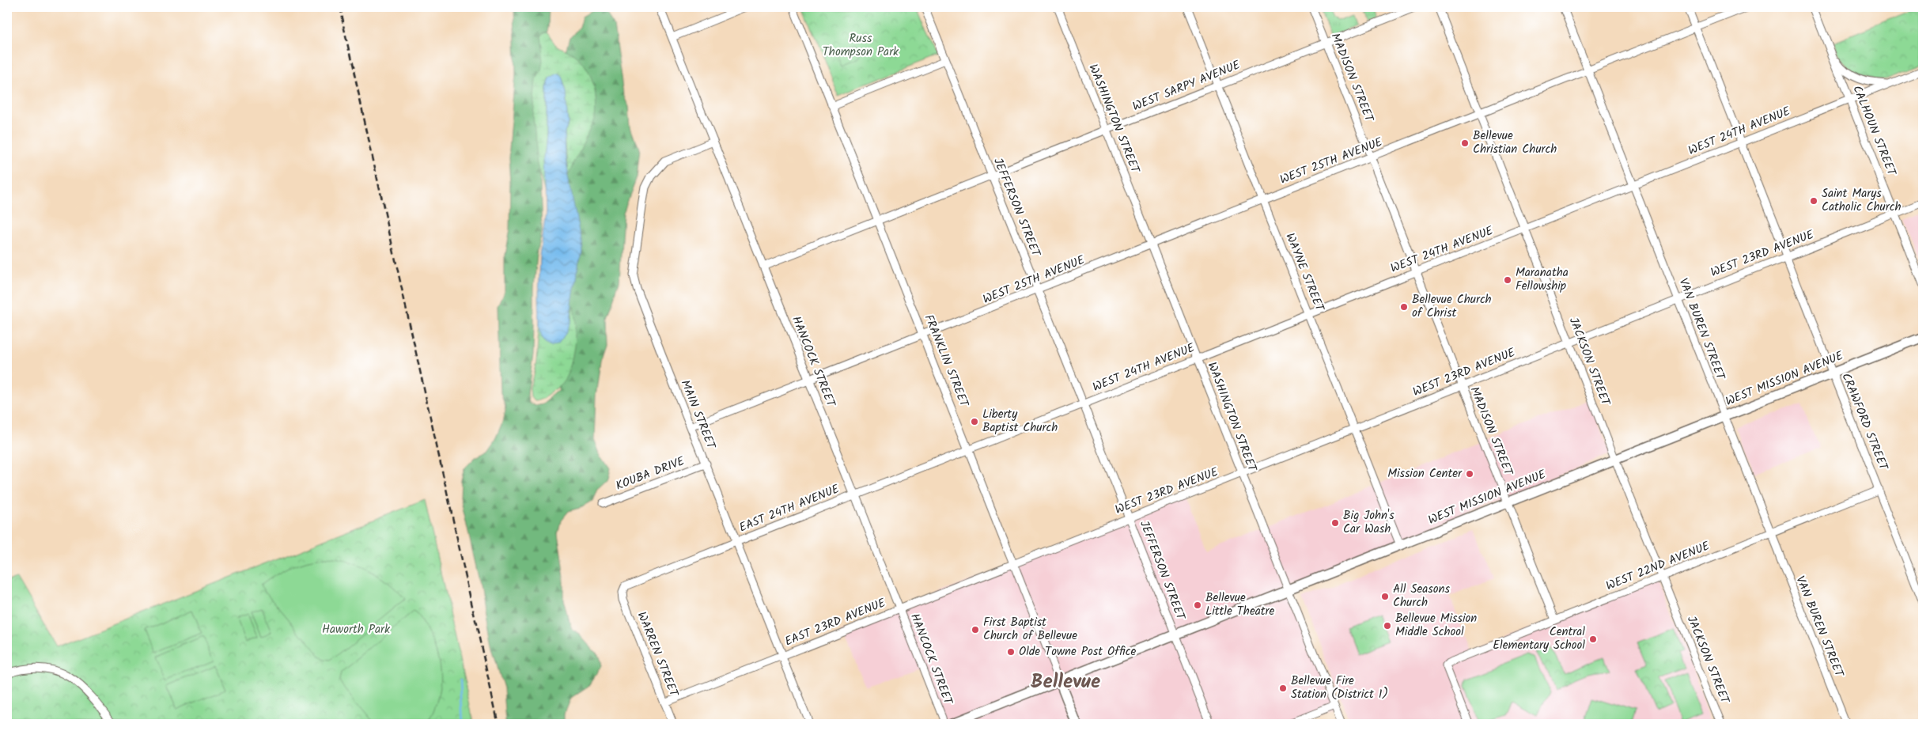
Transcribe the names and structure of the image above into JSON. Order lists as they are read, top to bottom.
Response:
{
  "streets": {
    "main road": ["FRANKLIN STREET", "WEST MISSION AVENUE"],
    "street": [
      "MADISON STREET",
      "WEST SARPY AVENUE",
      "WASHINGTON STREET",
      "CALHOUN STREET",
      "WEST 24TH AVENUE",
      "WEST 25TH AVENUE",
      "JEFFERSON STREET",
      "WEST 23RD AVENUE",
      "WAYNE STREET",
      "VAN BUREN STREET",
      "HANCOCK STREET",
      "JACKSON STREET",
      "MAIN STREET",
      "CRAWFORD STREET",
      "KOUBA DRIVE",
      "EAST 24TH AVENUE",
      "WEST 22ND AVENUE",
      "EAST 23RD AVENUE",
      "WARREN STREET"
    ]
  },
  "crossings": [
    ["MADISON STREET", "WEST SARPY AVENUE"],
    ["MADISON STREET", "WEST 24TH AVENUE"],
    ["MADISON STREET", "WEST 25TH AVENUE"],
    ["MADISON STREET", "WEST 23RD AVENUE"],
    ["MADISON STREET", "WEST MISSION AVENUE"],
    ["MADISON STREET", "WEST 22ND AVENUE"],
    ["WEST SARPY AVENUE", "WASHINGTON STREET"],
    ["WEST SARPY AVENUE", "JEFFERSON STREET"],
    ["WEST SARPY AVENUE", "WAYNE STREET"],
    ["WEST SARPY AVENUE", "FRANKLIN STREET"],
    ["WEST SARPY AVENUE", "HANCOCK STREET"],
    ["WASHINGTON STREET", "WEST 24TH AVENUE"],
    ["WASHINGTON STREET", "WEST 25TH AVENUE"],
    ["WASHINGTON STREET", "WEST 23RD AVENUE"],
    ["WASHINGTON STREET", "WEST MISSION AVENUE"],
    ["CALHOUN STREET", "WEST 24TH AVENUE"],
    ["CALHOUN STREET", "WEST 23RD AVENUE"],
    ["WEST 24TH AVENUE", "JEFFERSON STREET"],
    ["WEST 24TH AVENUE", "WAYNE STREET"],
    ["WEST 24TH AVENUE", "VAN BUREN STREET"],
    ["WEST 24TH AVENUE", "FRANKLIN STREET"],
    ["WEST 24TH AVENUE", "JACKSON STREET"],
    ["WEST 24TH AVENUE", "CRAWFORD STREET"],
    ["WEST 24TH AVENUE", "EAST 24TH AVENUE"],
    ["WEST 25TH AVENUE", "JEFFERSON STREET"],
    ["WEST 25TH AVENUE", "WAYNE STREET"],
    ["WEST 25TH AVENUE", "VAN BUREN STREET"],
    ["WEST 25TH AVENUE", "FRANKLIN STREET"],
    ["WEST 25TH AVENUE", "HANCOCK STREET"],
    ["WEST 25TH AVENUE", "JACKSON STREET"],
    ["WEST 25TH AVENUE", "MAIN STREET"],
    ["WEST 25TH AVENUE", "CRAWFORD STREET"],
    ["JEFFERSON STREET", "WEST 23RD AVENUE"],
    ["JEFFERSON STREET", "WEST MISSION AVENUE"],
    ["WEST 23RD AVENUE", "WAYNE STREET"],
    ["WEST 23RD AVENUE", "VAN BUREN STREET"],
    ["WEST 23RD AVENUE", "FRANKLIN STREET"],
    ["WEST 23RD AVENUE", "JACKSON STREET"],
    ["WEST 23RD AVENUE", "CRAWFORD STREET"],
    ["WEST 23RD AVENUE", "EAST 23RD AVENUE"],
    ["WAYNE STREET", "WEST MISSION AVENUE"],
    ["VAN BUREN STREET", "WEST MISSION AVENUE"],
    ["VAN BUREN STREET", "WEST 22ND AVENUE"],
    ["FRANKLIN STREET", "WEST MISSION AVENUE"],
    ["FRANKLIN STREET", "EAST 24TH AVENUE"],
    ["FRANKLIN STREET", "EAST 23RD AVENUE"],
    ["HANCOCK STREET", "MAIN STREET"],
    ["HANCOCK STREET", "EAST 24TH AVENUE"],
    ["HANCOCK STREET", "EAST 23RD AVENUE"],
    ["JACKSON STREET", "WEST MISSION AVENUE"],
    ["JACKSON STREET", "WEST 22ND AVENUE"],
    ["WEST MISSION AVENUE", "CRAWFORD STREET"],
    ["MAIN STREET", "KOUBA DRIVE"],
    ["MAIN STREET", "EAST 24TH AVENUE"],
    ["MAIN STREET", "EAST 23RD AVENUE"],
    ["CRAWFORD STREET", "WEST 22ND AVENUE"],
    ["EAST 24TH AVENUE", "WARREN STREET"],
    ["EAST 23RD AVENUE", "WARREN STREET"]
  ],
  "districts": ["Bellevue"],
  "parks": ["Russ Thompson Park", "Haworth Park"],
  "places": [
    "Bellevue Christian Church",
    "Saint Marys Catholic Church",
    "Maranatha Fellowship",
    "Bellevue Church of Christ",
    "Liberty Baptist Church",
    "Mission Center",
    "Big John's Car Wash",
    "All Seasons Church",
    "Bellevue Little Theatre",
    "Bellevue Mission Middle School",
    "First Baptist Church of Bellevue",
    "Central Elementary School",
    "Olde Towne Post Office",
    "Bellevue Fire Station (District 1)"
  ]
}
